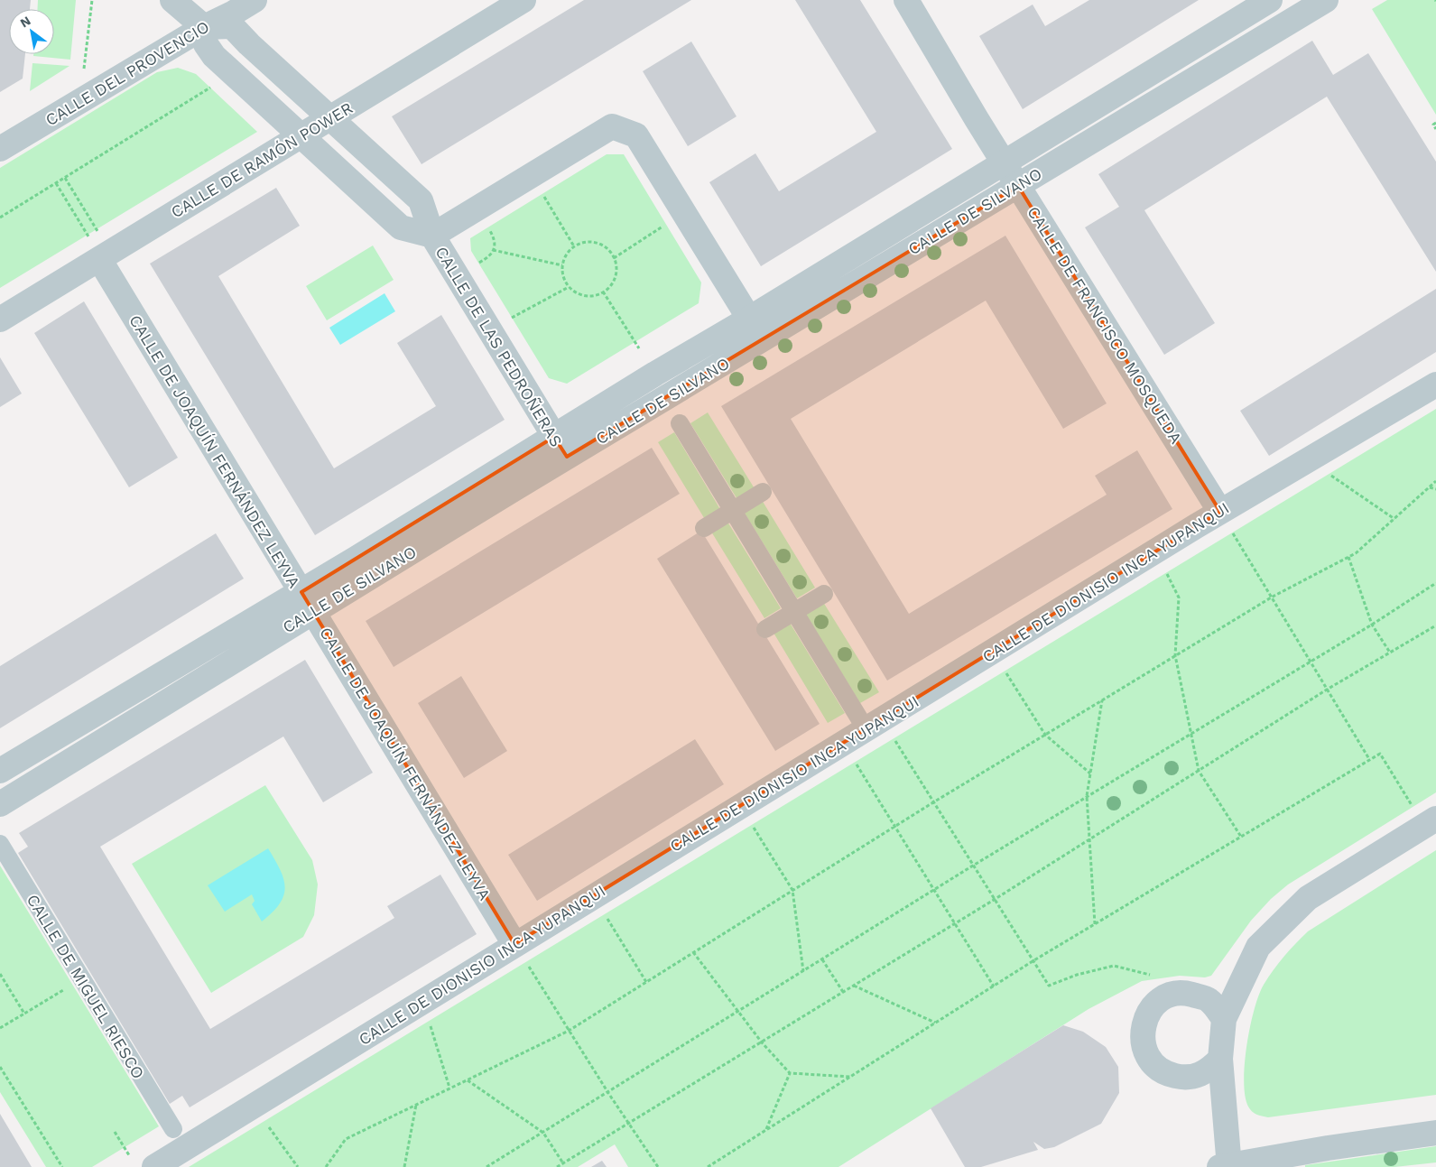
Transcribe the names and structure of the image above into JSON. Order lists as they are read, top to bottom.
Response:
{
  "streets": {
    "street": [
      "CALLE DEL PROVENCIO",
      "CALLE DE RAMÓN POWER",
      "CALLE DE SILVANO",
      "CALLE DE FRANCISCO MOSQUEDA",
      "CALLE DE LAS PEDROÑERAS",
      "CALLE DE JOAQUÍN FERNÁNDEZ LEYVA",
      "CALLE DE DIONISIO INCA YUPANQUI",
      "CALLE DE MIGUEL RIESCO"
    ]
  },
  "crossings": [
    ["CALLE DEL PROVENCIO", "CALLE DE LAS PEDROÑERAS"],
    ["CALLE DE RAMÓN POWER", "CALLE DE LAS PEDROÑERAS"],
    ["CALLE DE RAMÓN POWER", "CALLE DE JOAQUÍN FERNÁNDEZ LEYVA"],
    ["CALLE DE SILVANO", "CALLE DE FRANCISCO MOSQUEDA"],
    ["CALLE DE SILVANO", "CALLE DE LAS PEDROÑERAS"],
    ["CALLE DE SILVANO", "CALLE DE JOAQUÍN FERNÁNDEZ LEYVA"],
    ["CALLE DE FRANCISCO MOSQUEDA", "CALLE DE DIONISIO INCA YUPANQUI"],
    ["CALLE DE JOAQUÍN FERNÁNDEZ LEYVA", "CALLE DE DIONISIO INCA YUPANQUI"]
  ],
  "north": "top left"
}
